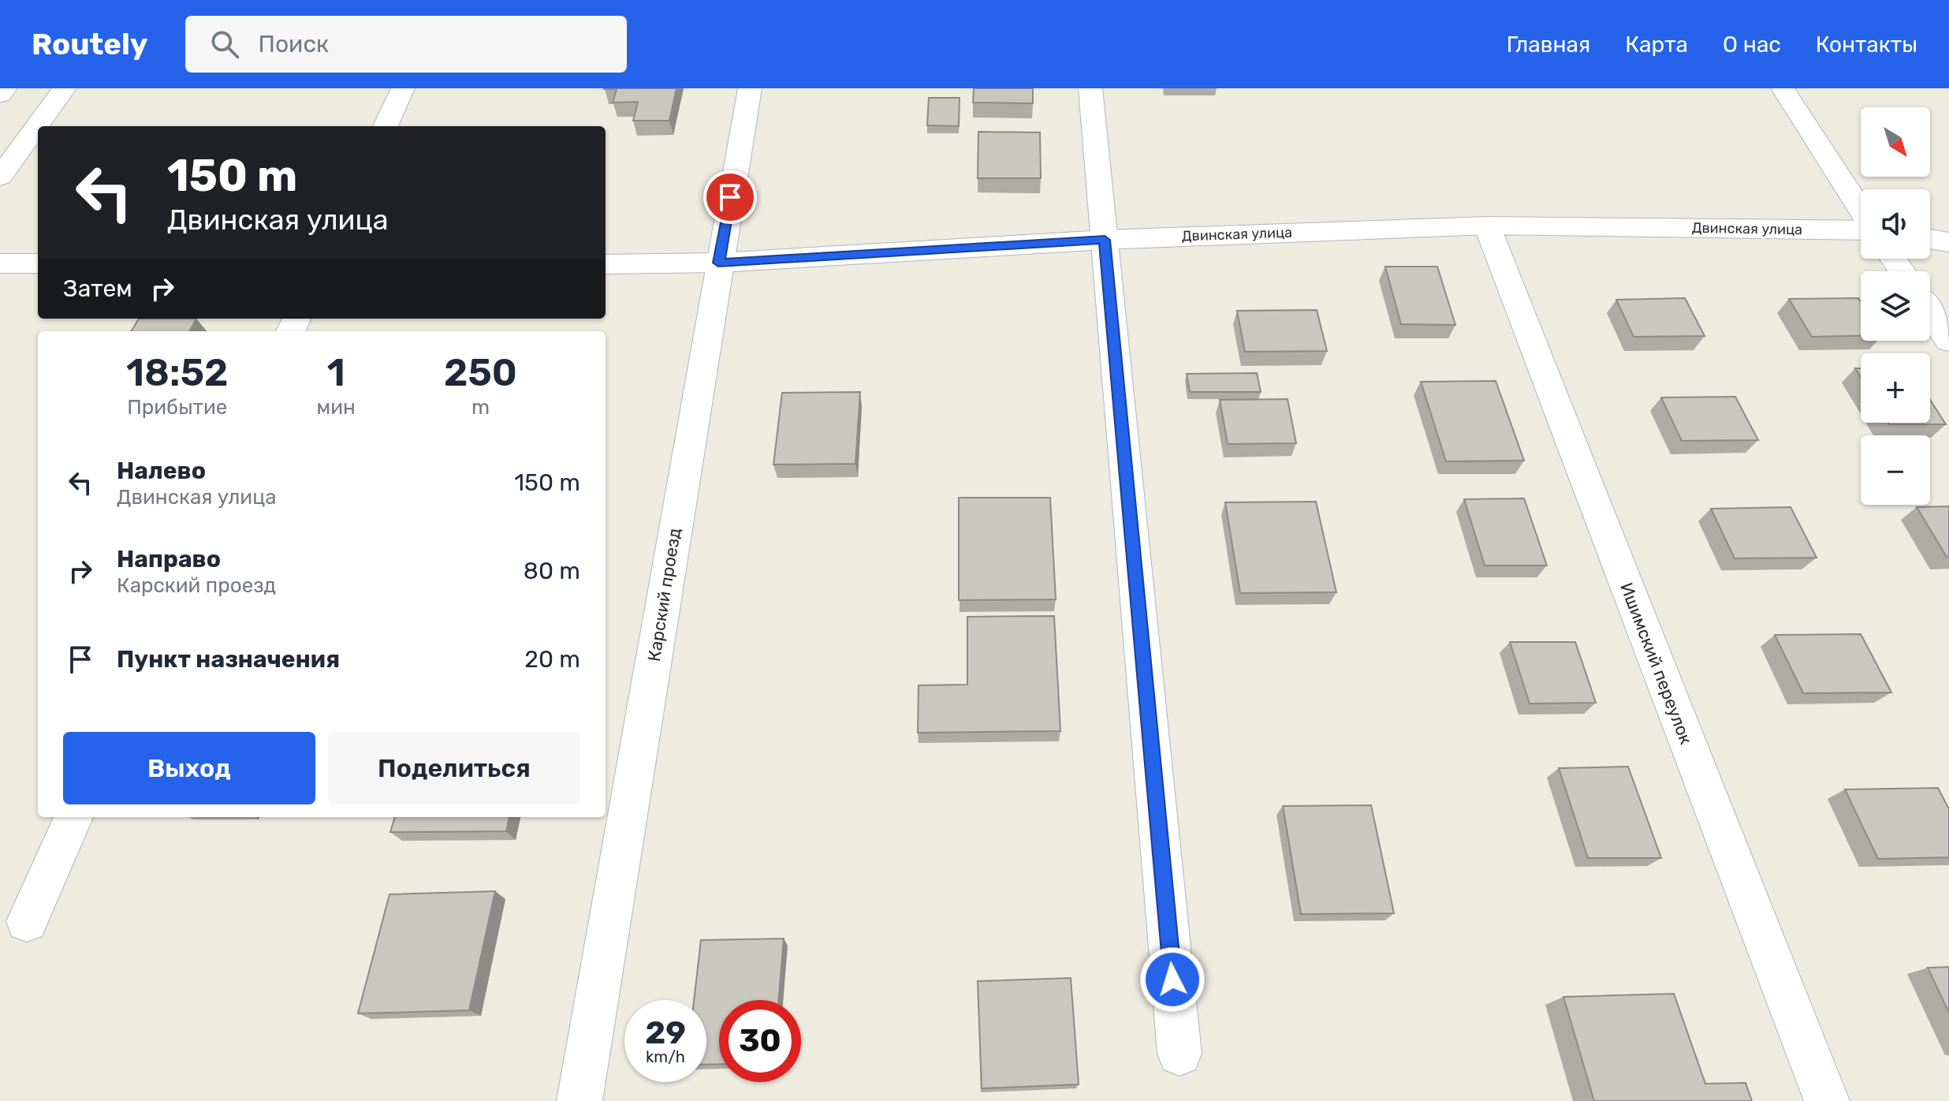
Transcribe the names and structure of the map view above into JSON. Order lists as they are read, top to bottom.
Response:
{
  "streets": {
    "street": ["Двинская улица", "Карский проезд", "Ишимский переулок"]
  },
  "crossings": [
    ["Двинская улица", "Карский проезд"],
    ["Двинская улица", "Ишимский переулок"]
  ],
  "north": "bottom right",
  "page": {
    "header": "Routely",
    "search": "Поиск",
    "nav": [
      "Главная",
      "Карта",
      "О нас",
      "Контакты"
    ],
    "map_buttons": ["+", "−"],
    "turn": ["150 m", "Двинская улица"],
    "then": "Затем",
    "eta": [
      "18:52",
      "Прибытие",
      "1",
      "мин",
      "250",
      "m"
    ],
    "list": [
      {
        "name": "Налево",
        "note": "Двинская улица",
        "value": "150 m"
      },
      {
        "name": "Направо",
        "note": "Карский проезд",
        "value": "80 m"
      },
      {
        "name": "Пункт назначения",
        "value": "20 m"
      }
    ],
    "buttons": ["Выход", "Поделиться"],
    "speed": "29 km/h",
    "limit": "30"
  }
}
